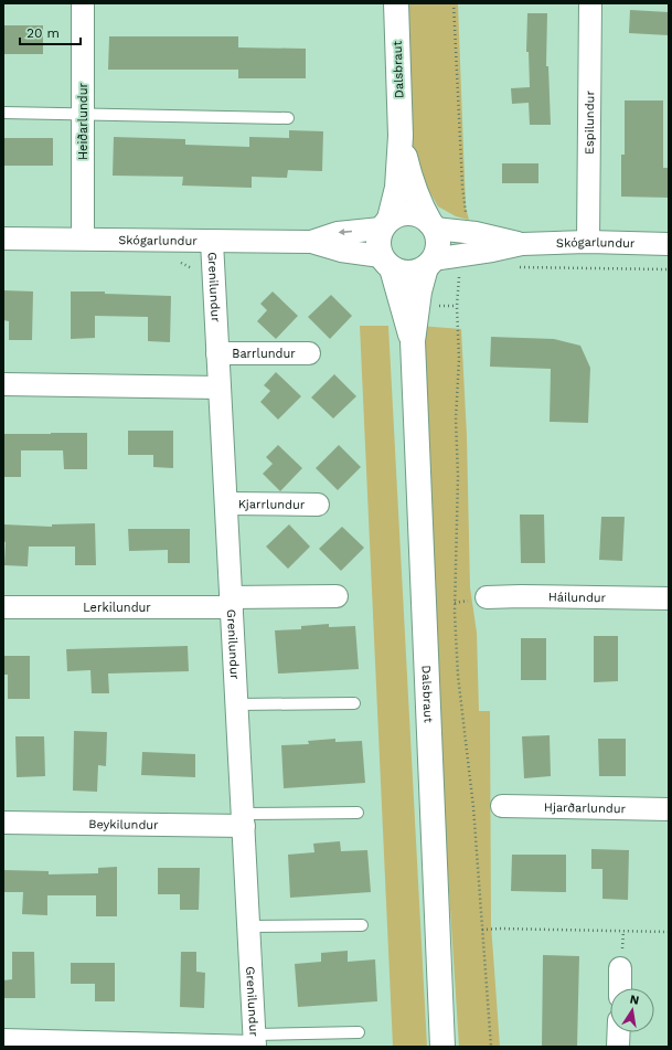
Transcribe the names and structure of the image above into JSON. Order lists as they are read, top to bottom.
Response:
{
  "streets": {
    "street": [
      "Dalsbraut",
      "Heiðarlundur",
      "Espilundur",
      "Skógarlundur",
      "Grenilundur",
      "Barrlundur",
      "Kjarrlundur",
      "Háilundur",
      "Lerkilundur",
      "Hjarðarlundur",
      "Beykilundur"
    ]
  },
  "crossings": [
    ["Dalsbraut", "Skógarlundur"],
    ["Heiðarlundur", "Skógarlundur"],
    ["Espilundur", "Skógarlundur"],
    ["Skógarlundur", "Grenilundur"],
    ["Grenilundur", "Barrlundur"],
    ["Grenilundur", "Kjarrlundur"],
    ["Grenilundur", "Lerkilundur"],
    ["Grenilundur", "Beykilundur"]
  ],
  "scale_bar": "20 m",
  "north": "top"
}
